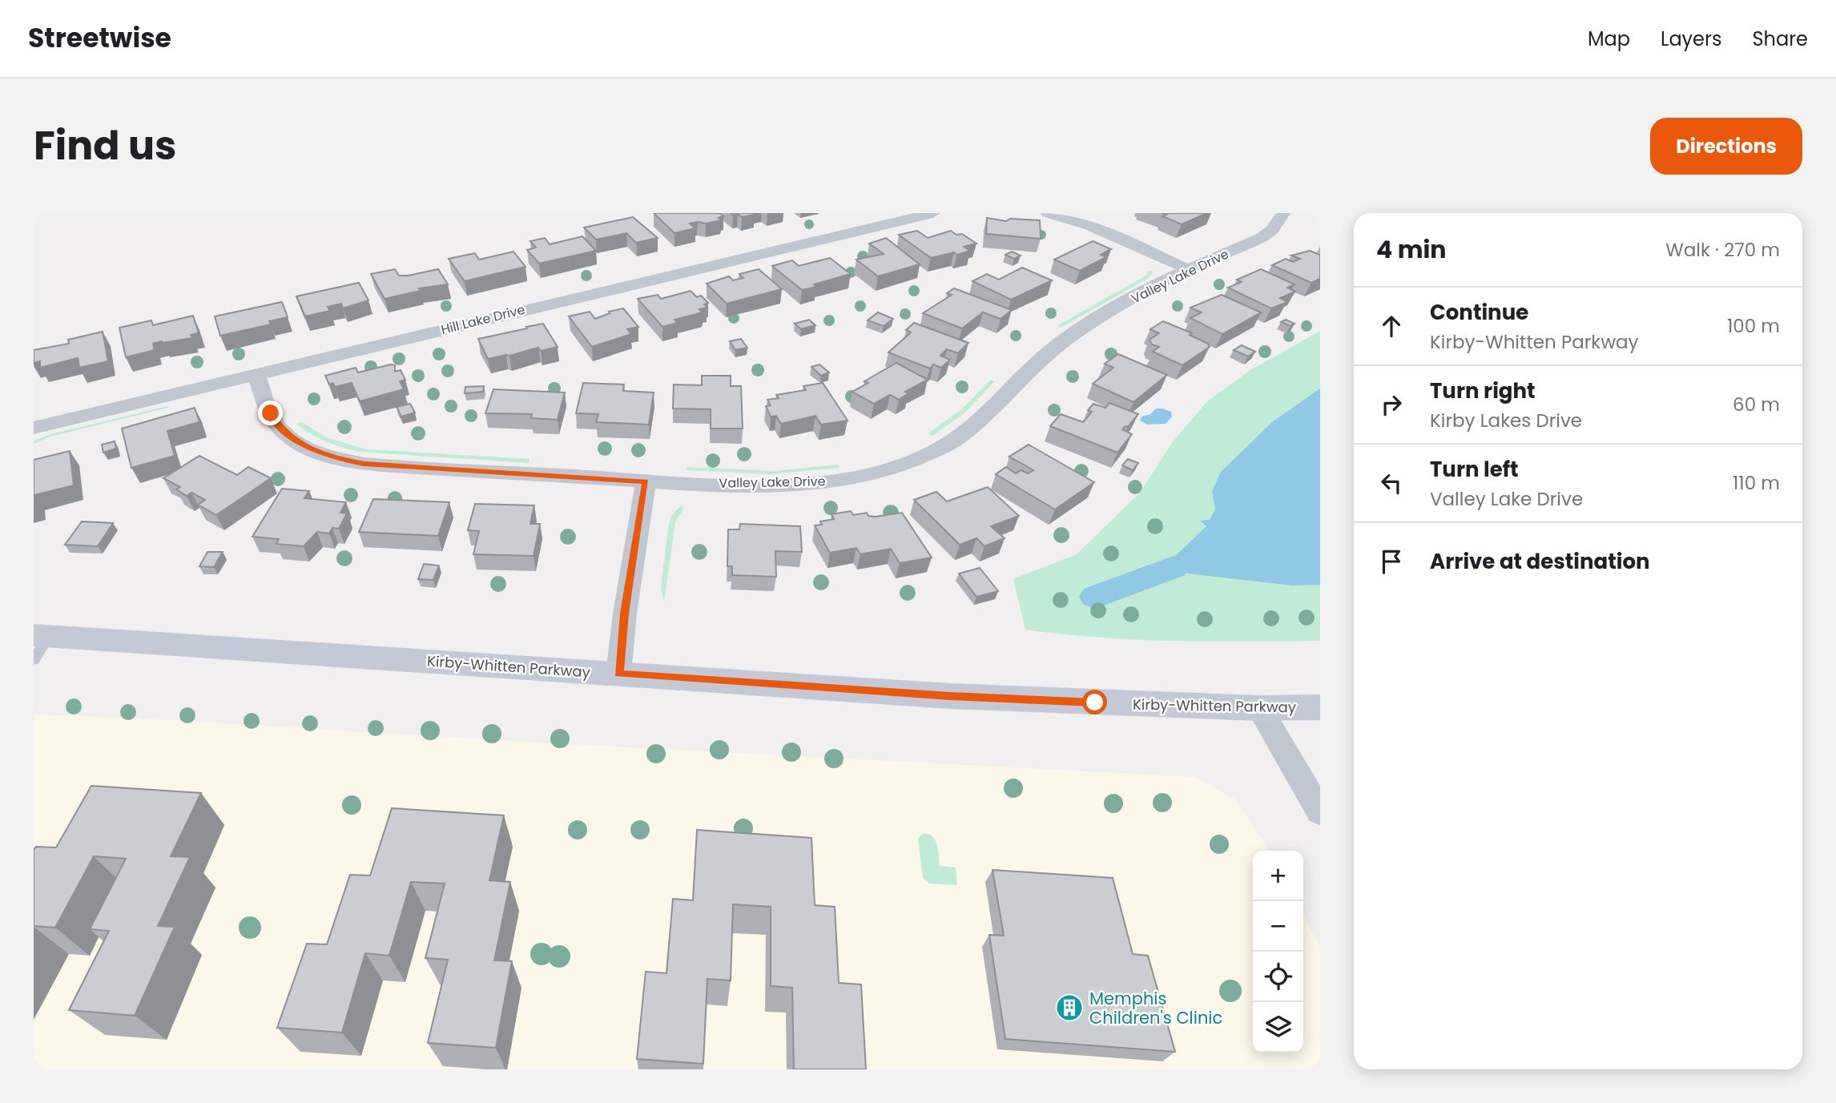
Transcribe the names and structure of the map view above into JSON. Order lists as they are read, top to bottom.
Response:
{
  "streets": {
    "main road": ["Kirby-Whitten Parkway"],
    "street": ["Valley Lake Drive", "Hill Lake Drive"]
  },
  "crossings": [
    ["Valley Lake Drive", "Hill Lake Drive"]
  ],
  "places": {
    "building": ["Memphis Children's Clinic"]
  },
  "page": {
    "header": "Streetwise",
    "nav": ["Map", "Layers", "Share"],
    "title": "Find us",
    "buttons": "Directions",
    "heading": ["4 min", "Walk · 270 m"],
    "list": [
      ["Continue", "Kirby-Whitten Parkway", "100 m"],
      ["Turn right", "Kirby Lakes Drive", "60 m"],
      ["Turn left", "Valley Lake Drive", "110 m"],
      "Arrive at destination"
    ],
    "map_buttons": ["+", "−"]
  }
}
